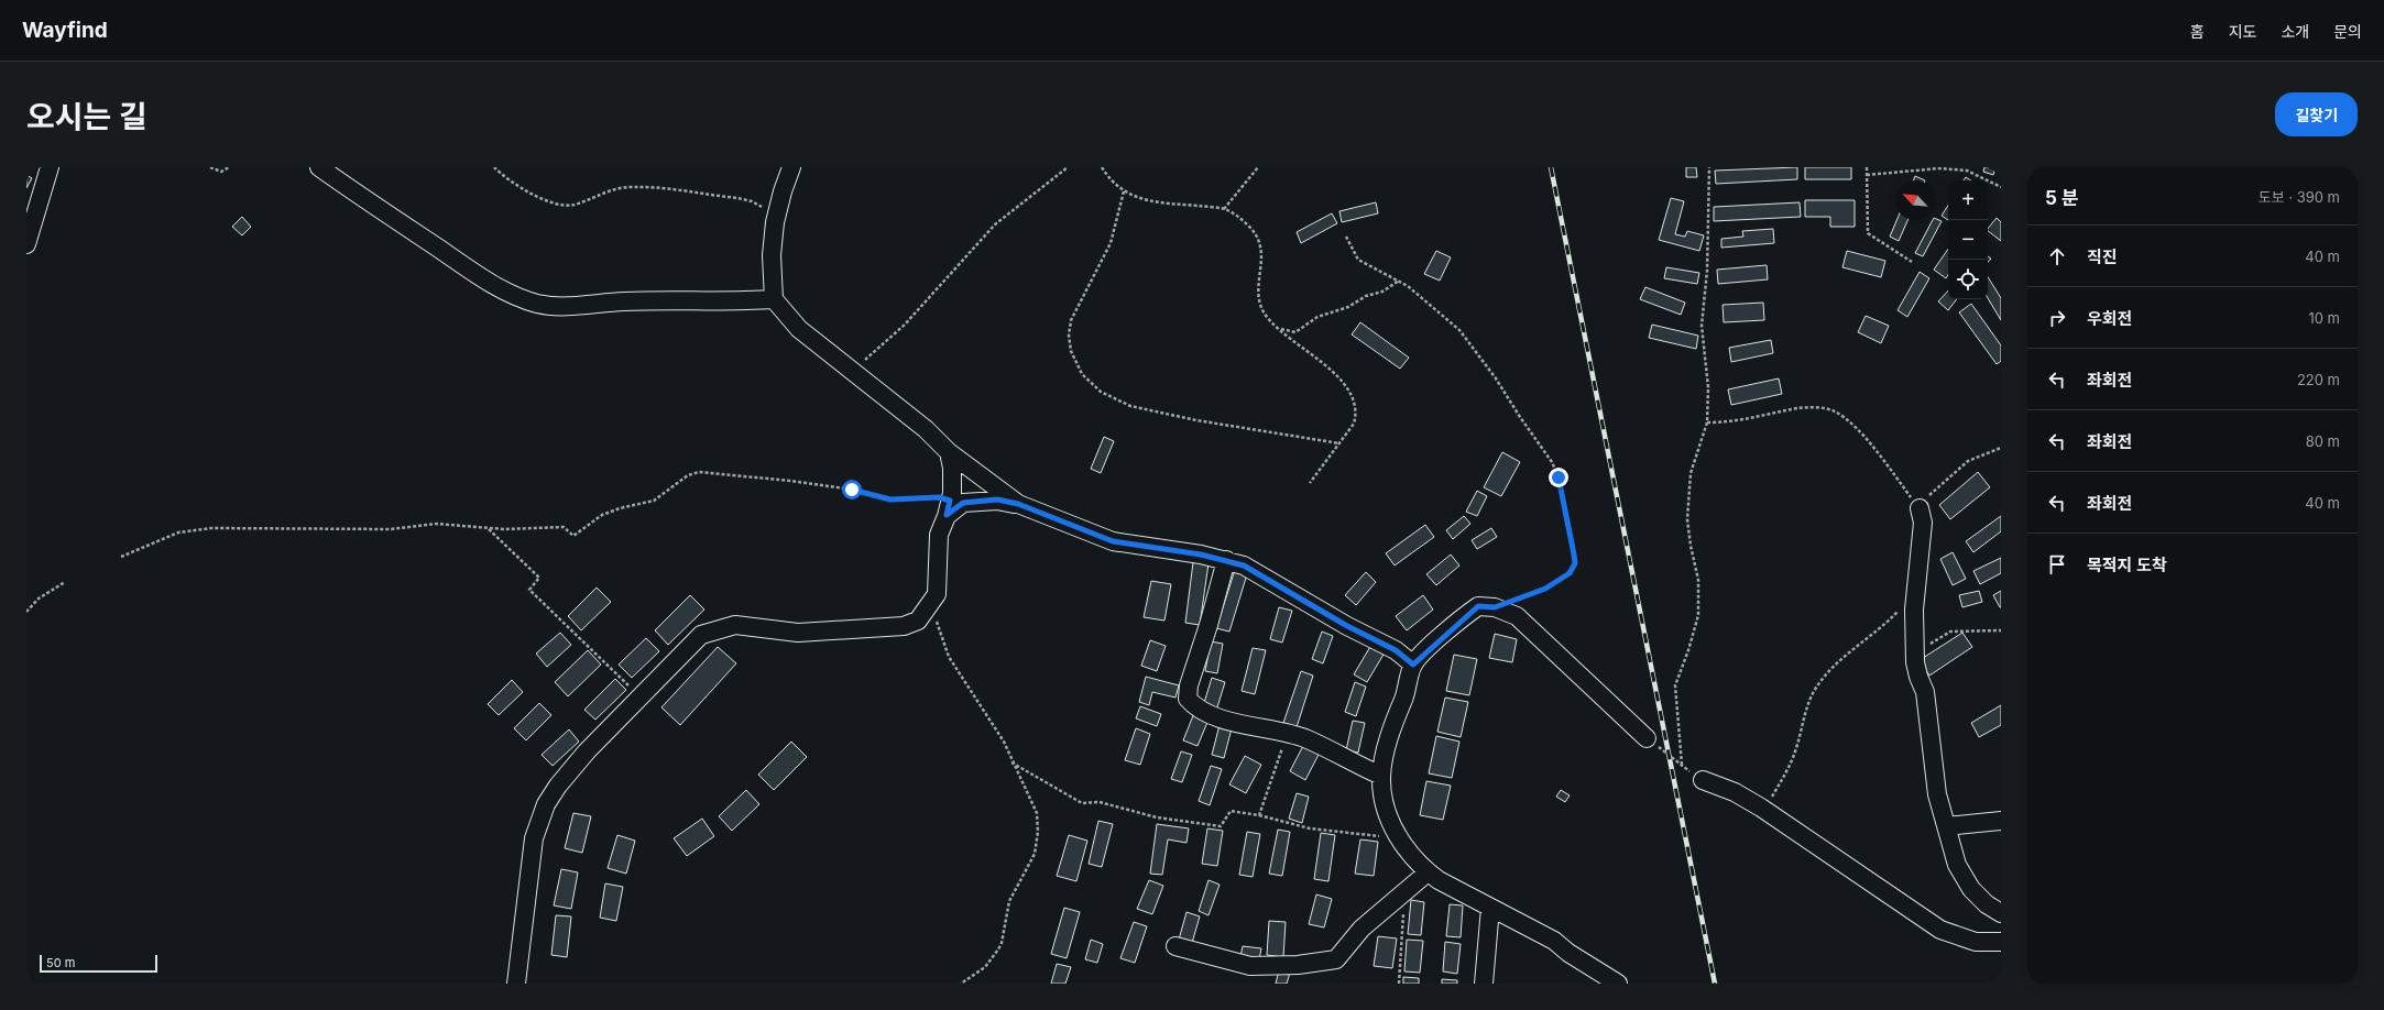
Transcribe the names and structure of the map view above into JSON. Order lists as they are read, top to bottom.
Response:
{
  "scale_bar": "50 m",
  "north": "top left",
  "page": {
    "header": "Wayfind",
    "nav": [
      "홈",
      "지도",
      "소개",
      "문의"
    ],
    "title": "오시는 길",
    "buttons": "길찾기",
    "heading": ["5 분", "도보 · 390 m"],
    "map_buttons": ["+", "−"],
    "list": [
      ["직진", "40 m"],
      ["우회전", "10 m"],
      ["좌회전", "220 m"],
      ["좌회전", "80 m"],
      ["좌회전", "40 m"],
      "목적지 도착"
    ],
    "scale": "50 m"
  }
}
